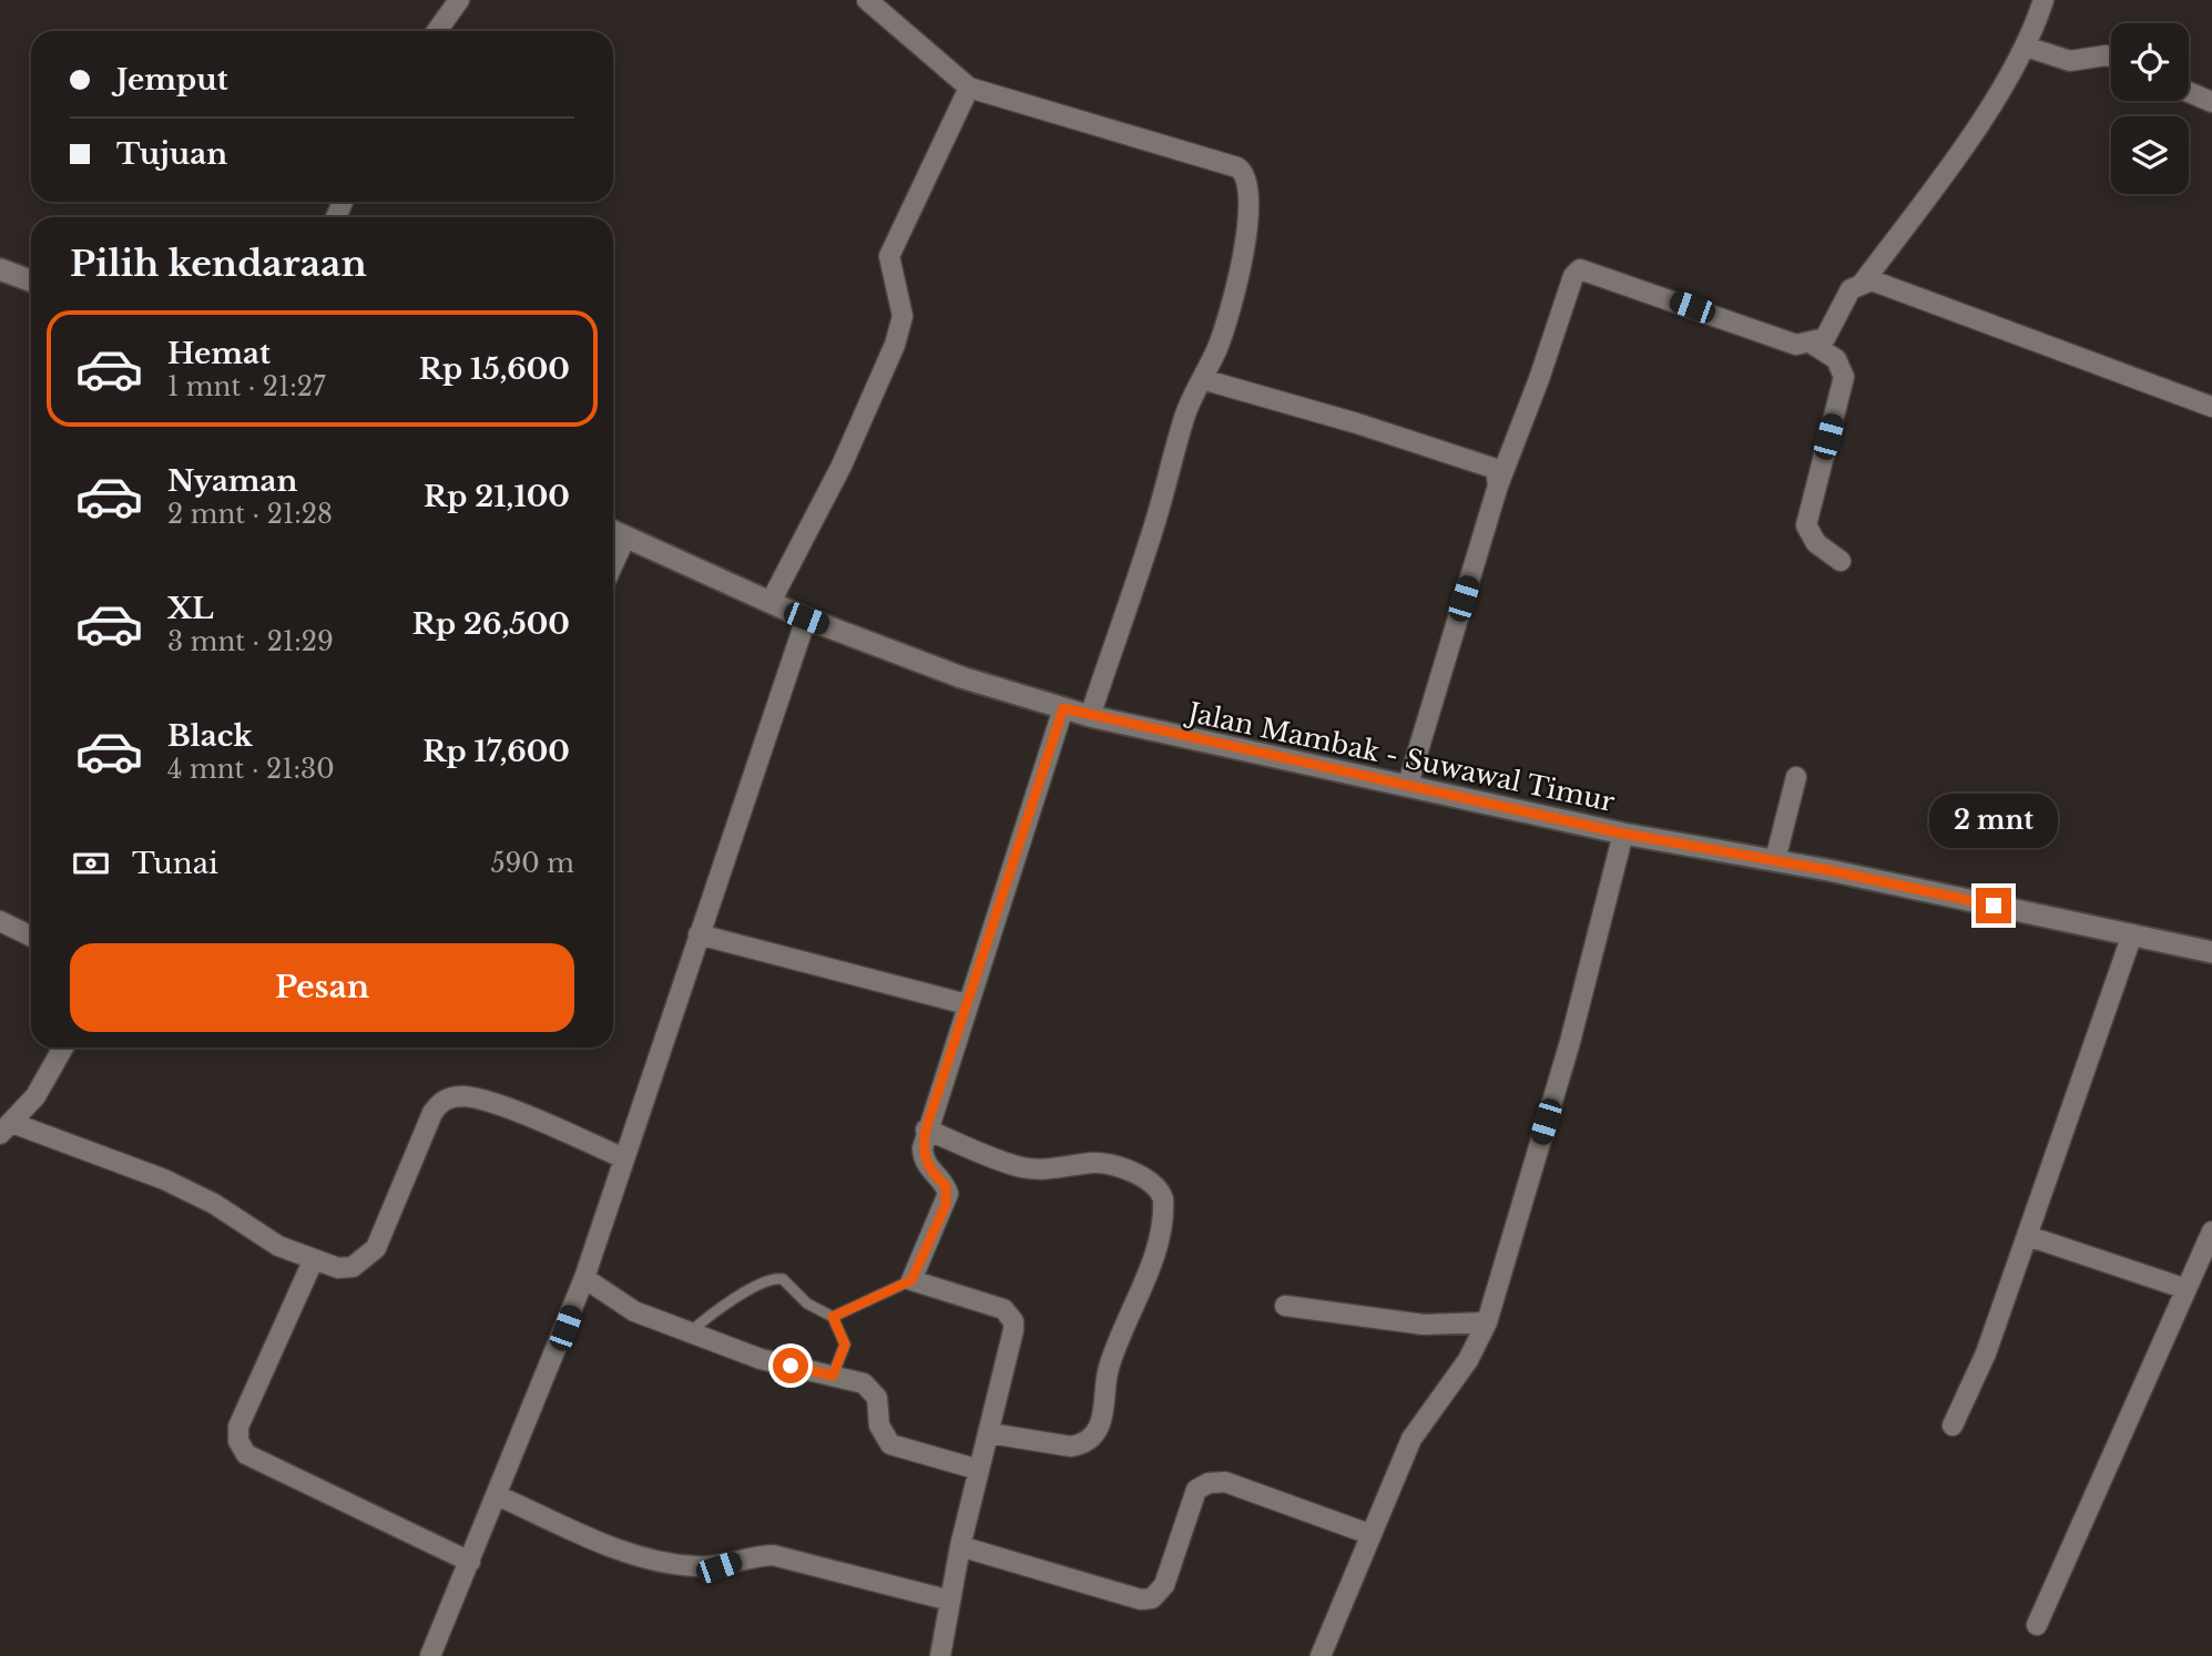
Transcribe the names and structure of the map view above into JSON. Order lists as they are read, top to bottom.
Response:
{
  "streets": {
    "street": ["Jalan Mambak - Suwawal Timur"]
  },
  "page": {
    "banner": ["Jemput", "Tujuan"],
    "heading": "Pilih kendaraan",
    "list": [
      {
        "name": "Hemat",
        "note": "1 mnt · 21:27",
        "value": "Rp 15,600"
      },
      {
        "name": "Nyaman",
        "note": "2 mnt · 21:28",
        "value": "Rp 21,100"
      },
      {
        "name": "XL",
        "note": "3 mnt · 21:29",
        "value": "Rp 26,500"
      },
      {
        "name": "Black",
        "note": "4 mnt · 21:30",
        "value": "Rp 17,600"
      }
    ],
    "bubble": "2 mnt",
    "pay": ["Tunai", "590 m"],
    "buttons": "Pesan"
  }
}
